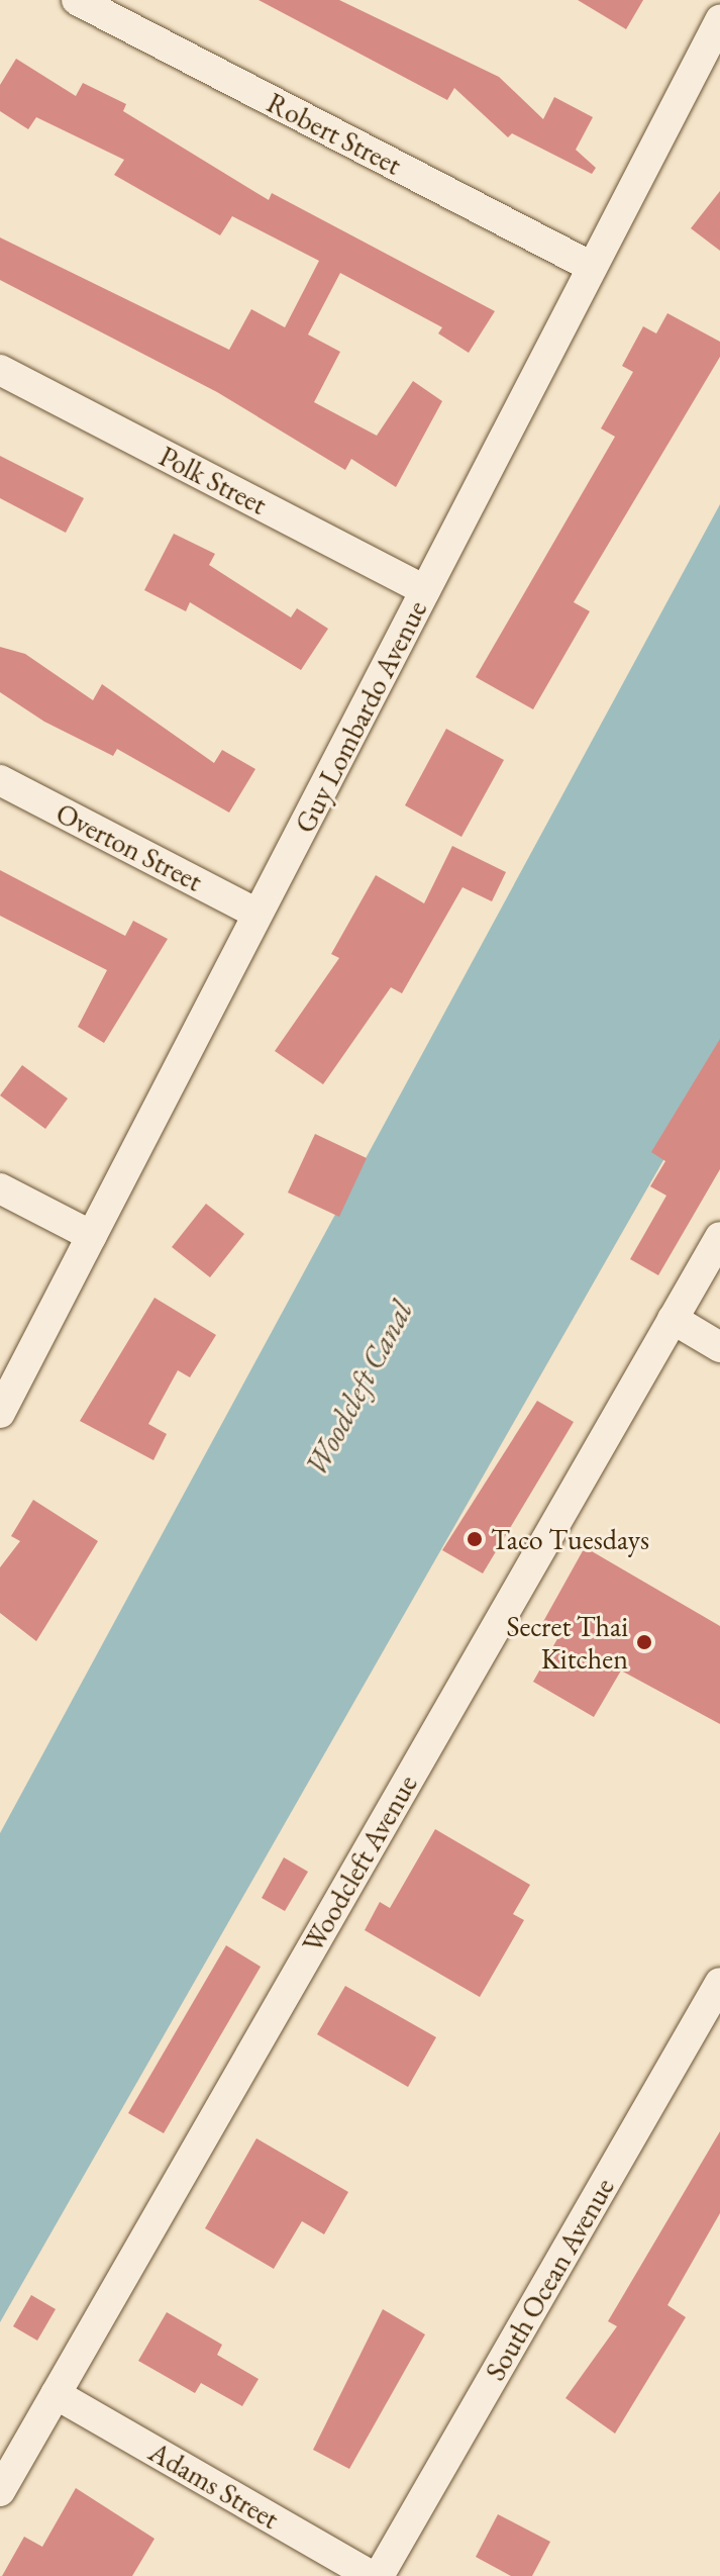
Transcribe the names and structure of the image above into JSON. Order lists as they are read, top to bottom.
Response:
{
  "streets": {
    "street": [
      "Robert Street",
      "Polk Street",
      "Guy Lombardo Avenue",
      "Overton Street",
      "Woodcleft Avenue",
      "South Ocean Avenue",
      "Adams Street"
    ]
  },
  "crossings": [
    ["Robert Street", "Guy Lombardo Avenue"],
    ["Polk Street", "Guy Lombardo Avenue"],
    ["Guy Lombardo Avenue", "Overton Street"],
    ["Woodcleft Avenue", "Adams Street"]
  ],
  "water": ["Woodcleft Canal"],
  "places": ["Taco Tuesdays", "Secret Thai Kitchen"]
}
